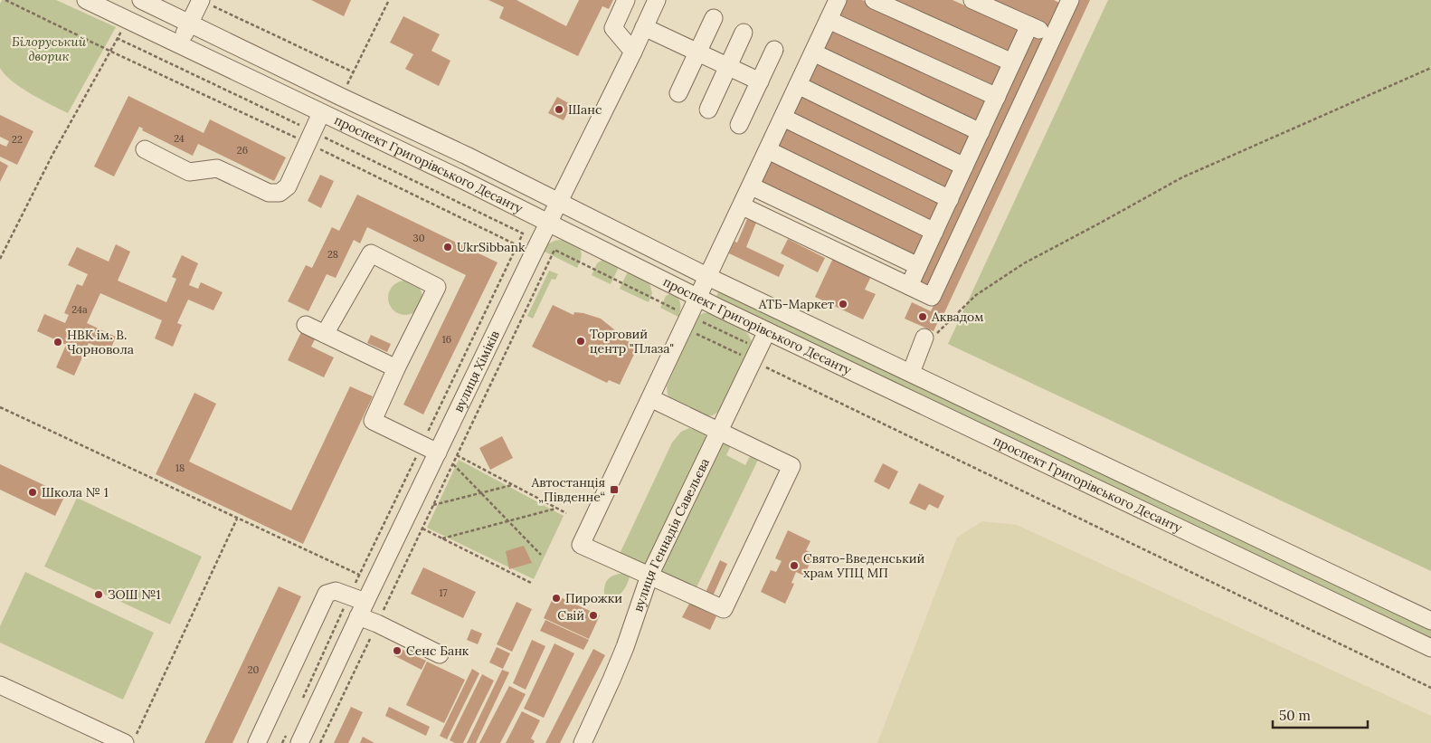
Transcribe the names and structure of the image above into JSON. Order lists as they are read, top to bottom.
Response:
{
  "streets": {
    "street": ["проспект Григорівського Десанту", "вулиця Хіміків", "вулиця Геннадія Савельєва"]
  },
  "crossings": [
    ["проспект Григорівського Десанту", "вулиця Хіміків"],
    ["проспект Григорівського Десанту", "вулиця Геннадія Савельєва"]
  ],
  "parks": ["Білоруський дворик"],
  "places": {
    "other": [
      "Шанс",
      "UkrSibbank",
      "АТБ-Маркет",
      "Аквадом",
      "Торговий центр \"Плаза\"",
      "НВК ім. В. Чорновола",
      "Школа № 1",
      "Свято-Введенський храм УПЦ МП",
      "ЗОШ №1",
      "Пирожки",
      "Свій",
      "Сенс Банк"
    ],
    "transit": ["Автостанція „Південне“"]
  },
  "house_numbers": [
    "24",
    "22",
    "26",
    "30",
    "28",
    "24а",
    "16",
    "18",
    "17",
    "20"
  ],
  "scale_bar": "50 m"
}
